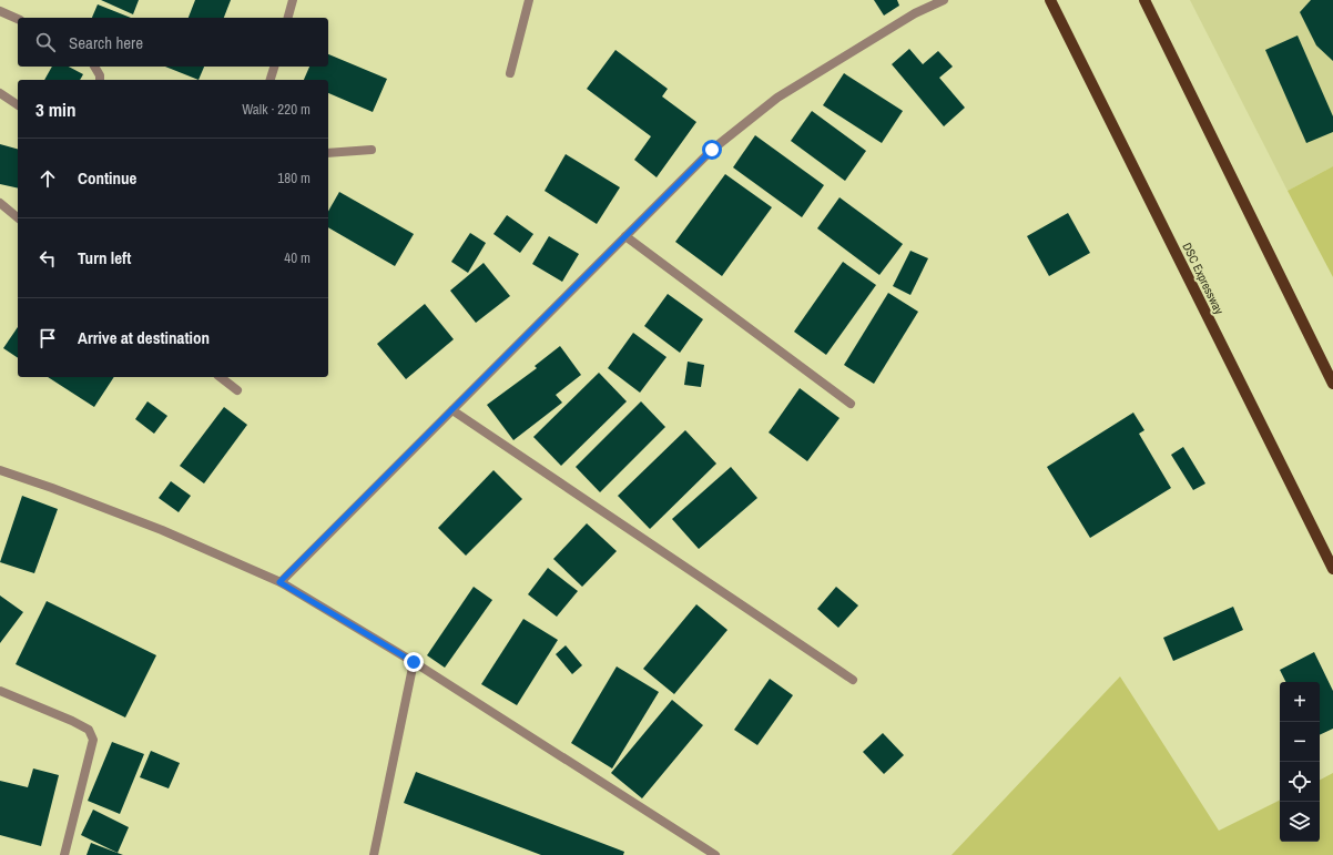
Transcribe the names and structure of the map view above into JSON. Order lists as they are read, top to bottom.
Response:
{
  "streets": {
    "main road": ["DSC Expressway"]
  },
  "page": {
    "search": "Search here",
    "heading": ["3 min", "Walk · 220 m"],
    "list": [
      ["Continue", "180 m"],
      ["Turn left", "40 m"],
      "Arrive at destination"
    ],
    "map_buttons": ["+", "−"]
  }
}
